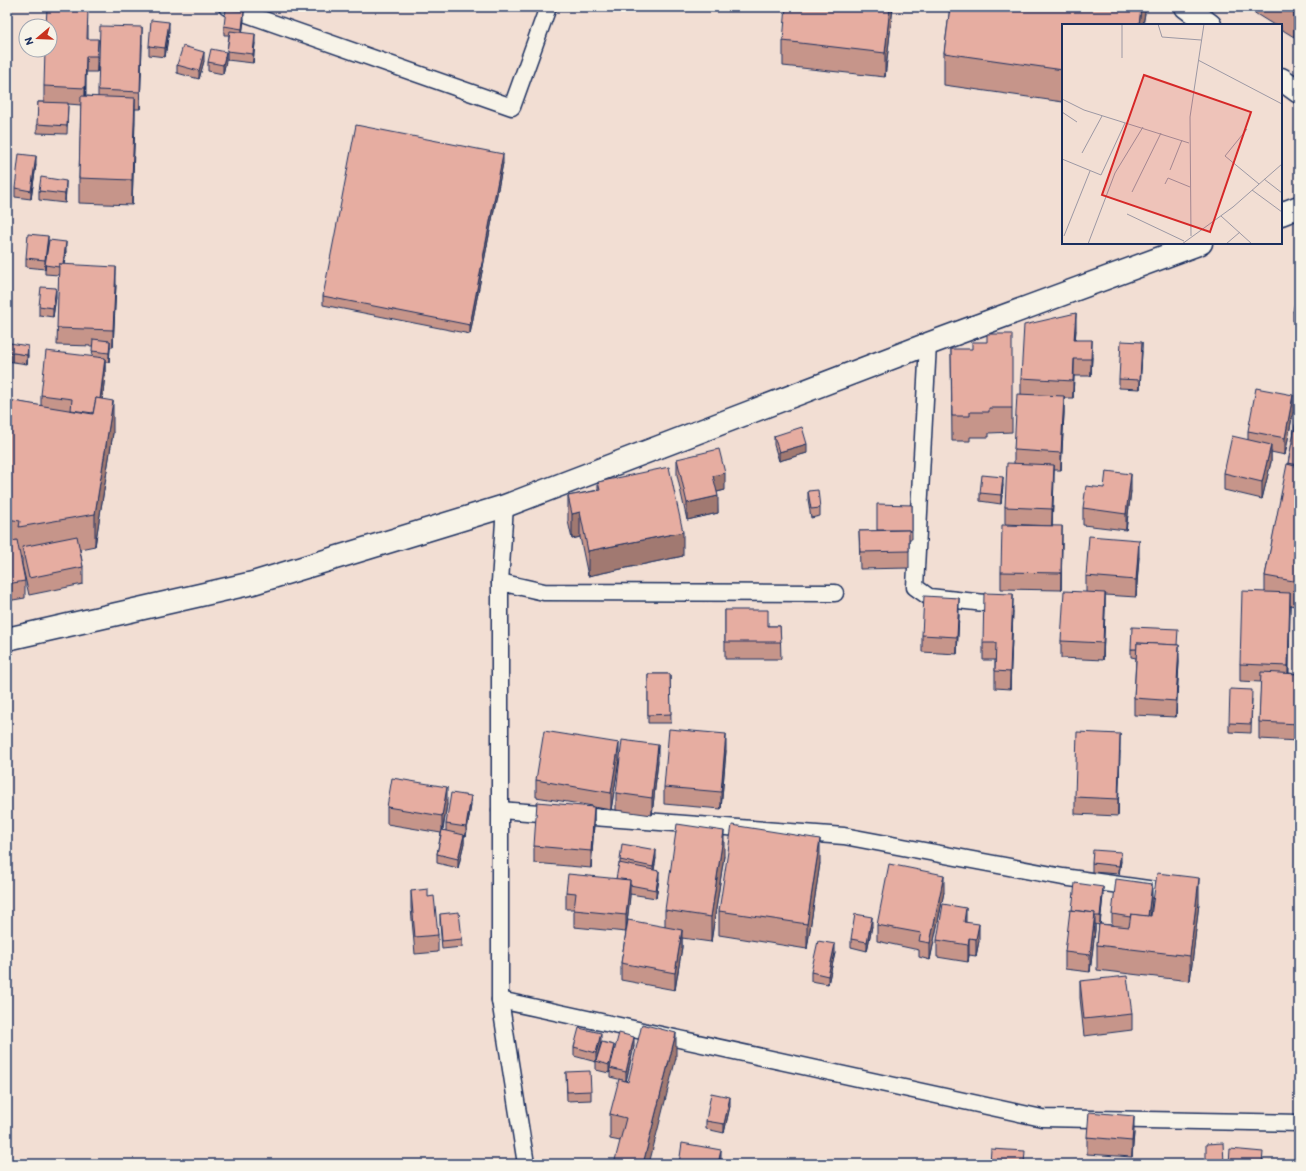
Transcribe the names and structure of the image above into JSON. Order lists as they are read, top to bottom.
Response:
{
  "north": "left"
}
